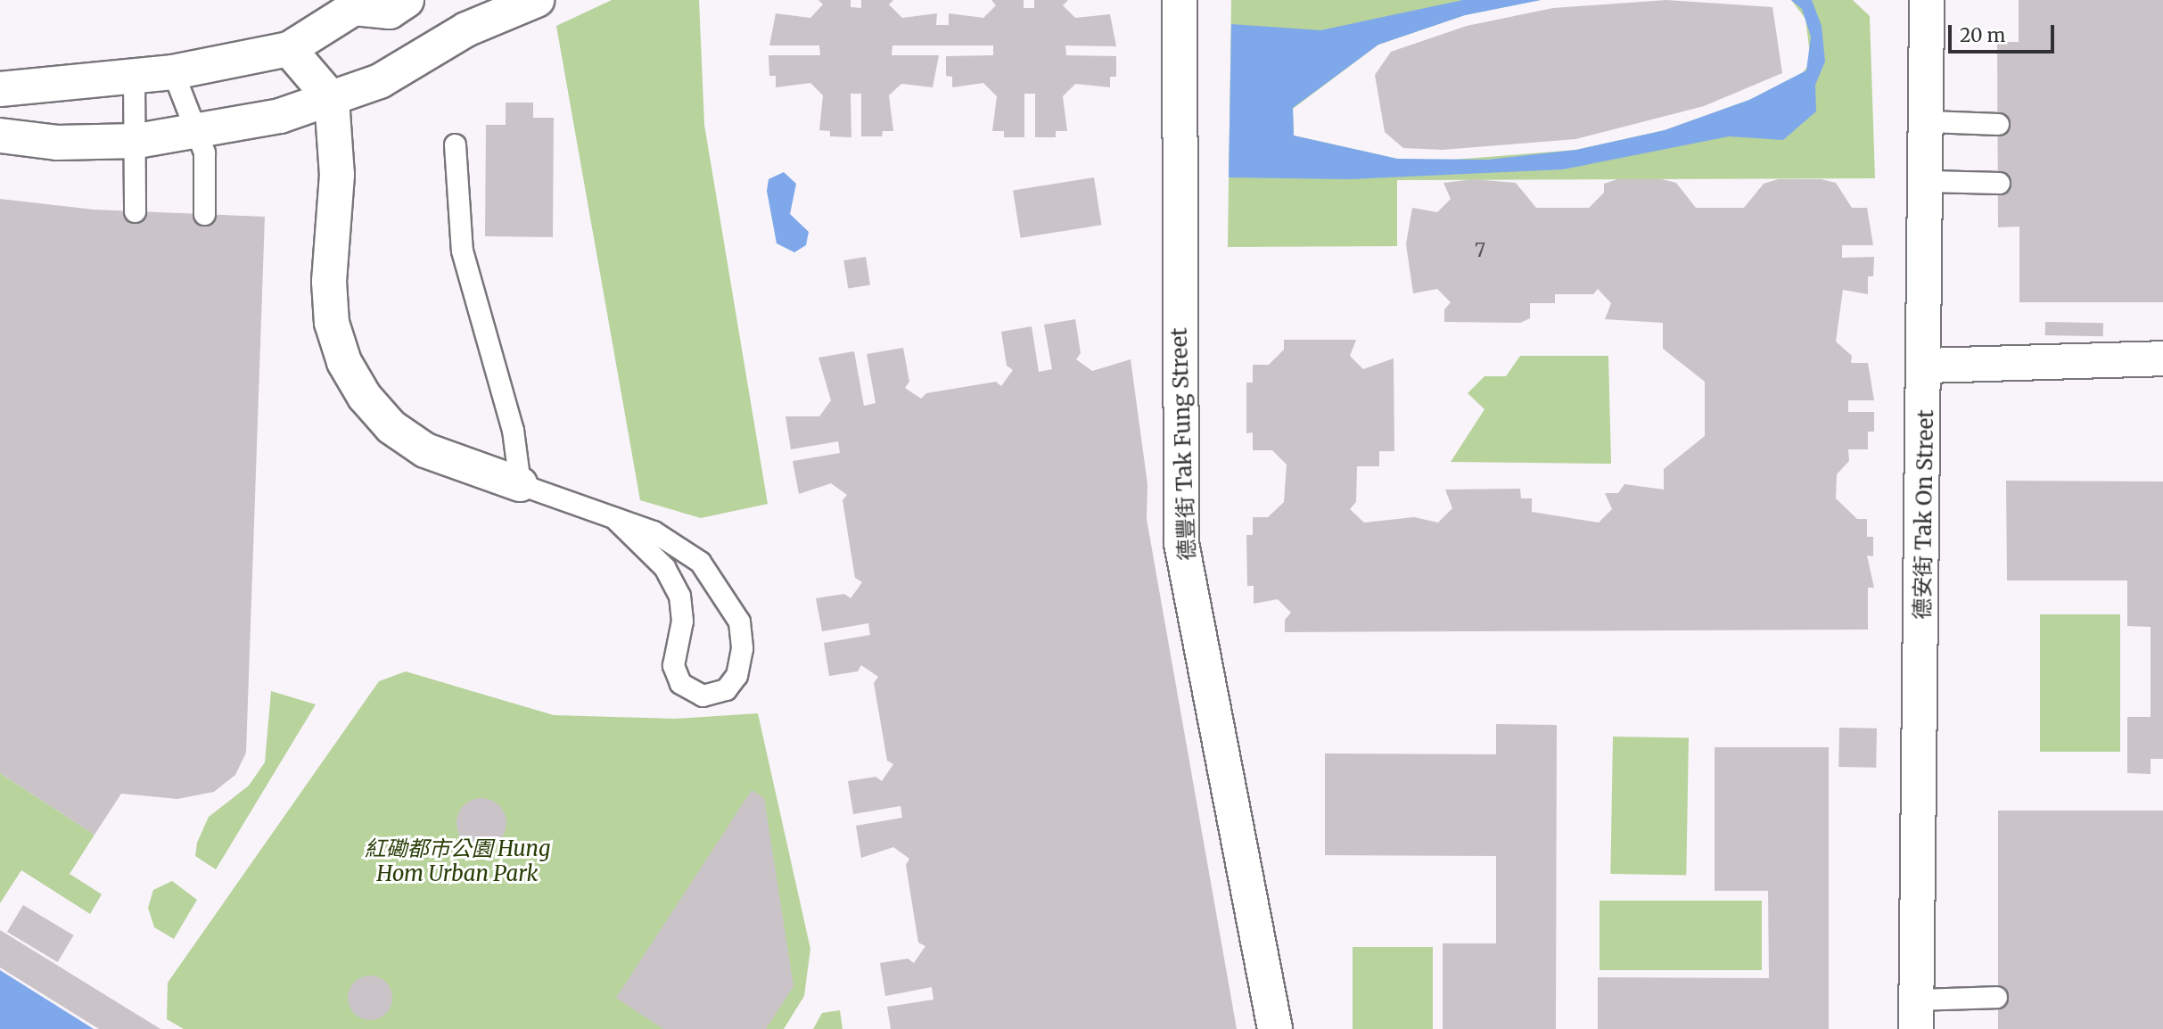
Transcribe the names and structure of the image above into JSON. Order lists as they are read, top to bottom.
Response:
{
  "streets": {
    "street": ["德豐街 Tak Fung Street", "德安街 Tak On Street"]
  },
  "parks": ["紅磡都市公園 Hung Hom Urban Park"],
  "house_numbers": ["7"],
  "scale_bar": "20 m"
}
